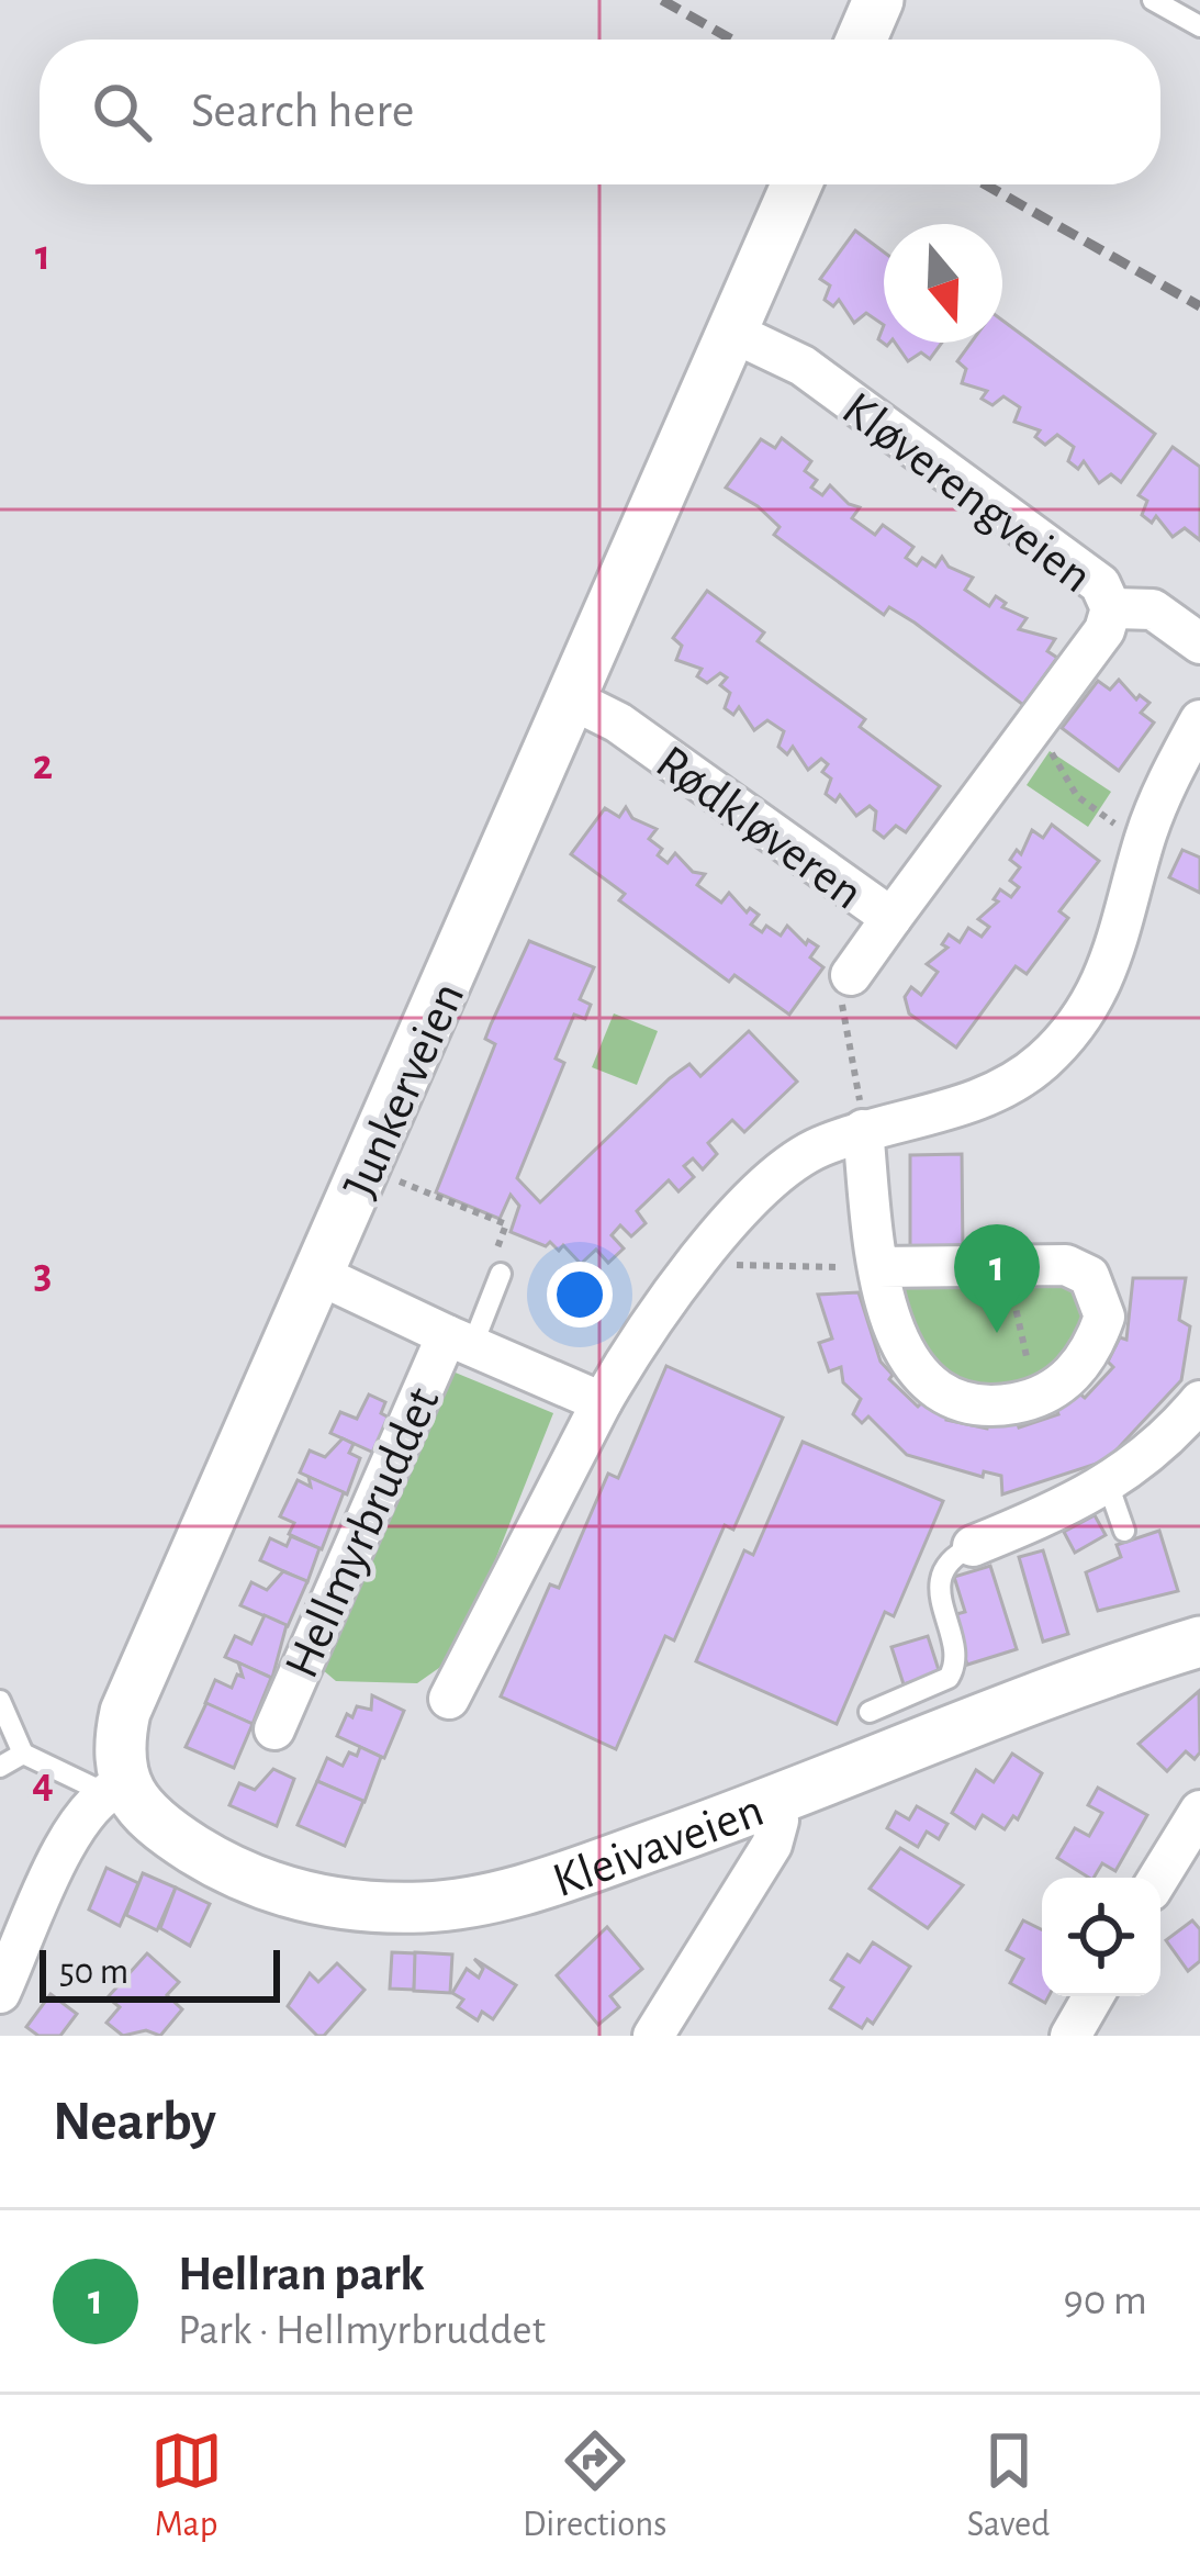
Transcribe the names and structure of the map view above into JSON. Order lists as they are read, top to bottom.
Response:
{
  "streets": {
    "street": [
      "Kløverengveien",
      "Rødkløveren",
      "Junkerveien",
      "Hellmyrbruddet",
      "Kleivaveien"
    ]
  },
  "crossings": [
    ["Kløverengveien", "Rødkløveren"],
    ["Kløverengveien", "Junkerveien"],
    ["Rødkløveren", "Junkerveien"],
    ["Junkerveien", "Hellmyrbruddet"],
    ["Junkerveien", "Kleivaveien"]
  ],
  "scale_bar": "50 m",
  "north": "bottom",
  "page": {
    "search": "Search here",
    "pins": "1",
    "scale": "50 m",
    "heading": "Nearby",
    "list": [
      {
        "mark": "1",
        "name": "Hellran park",
        "note": "Park · Hellmyrbruddet",
        "value": "90 m"
      }
    ],
    "nav": ["Map", "Directions", "Saved"]
  },
  "grid": {
    "rows": [
      "1",
      "2",
      "3",
      "4"
    ]
  }
}
